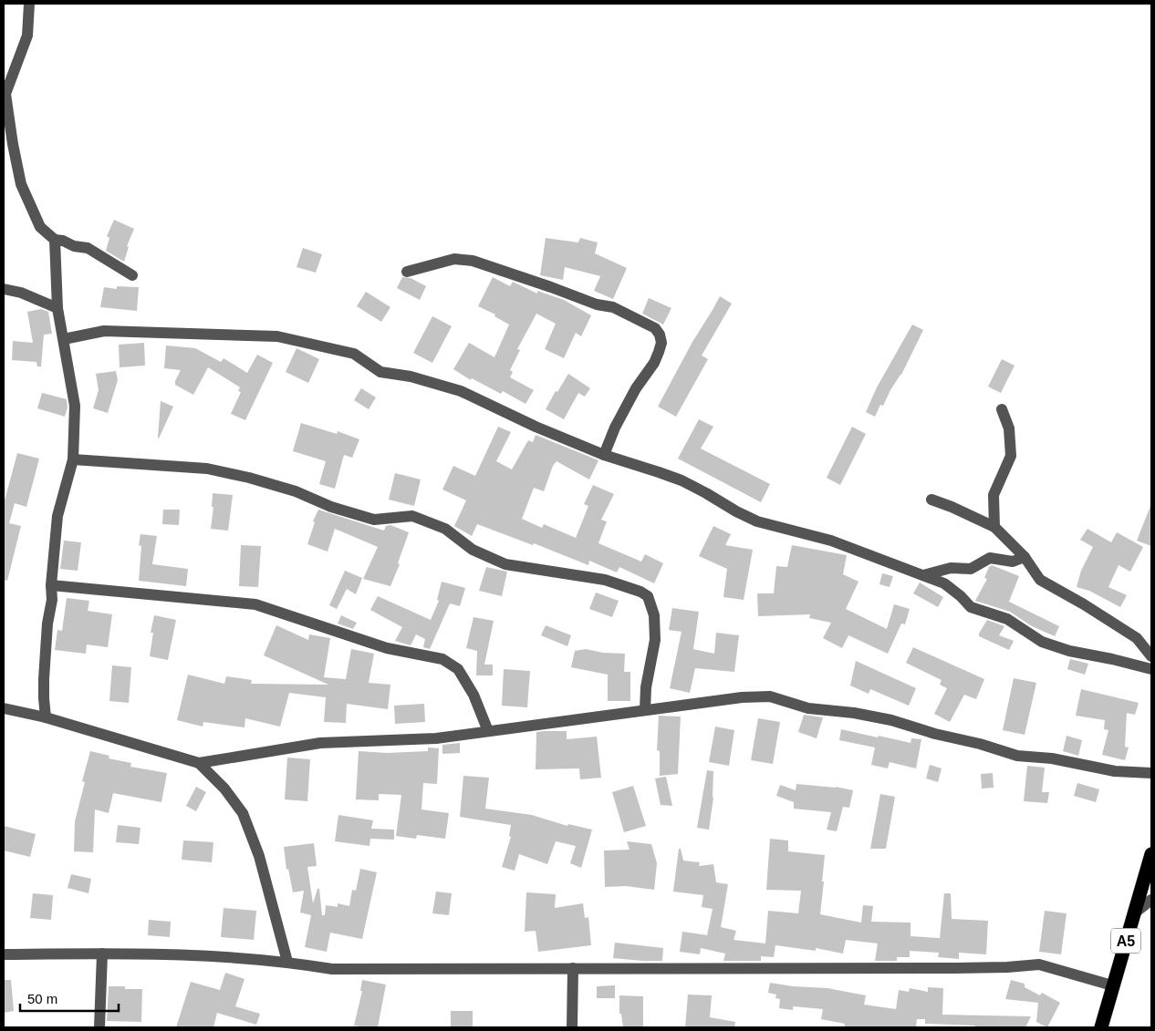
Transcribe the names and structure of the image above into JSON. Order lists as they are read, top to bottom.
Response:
{
  "streets": {
    "highway": ["A5"]
  },
  "scale_bar": "50 m"
}
